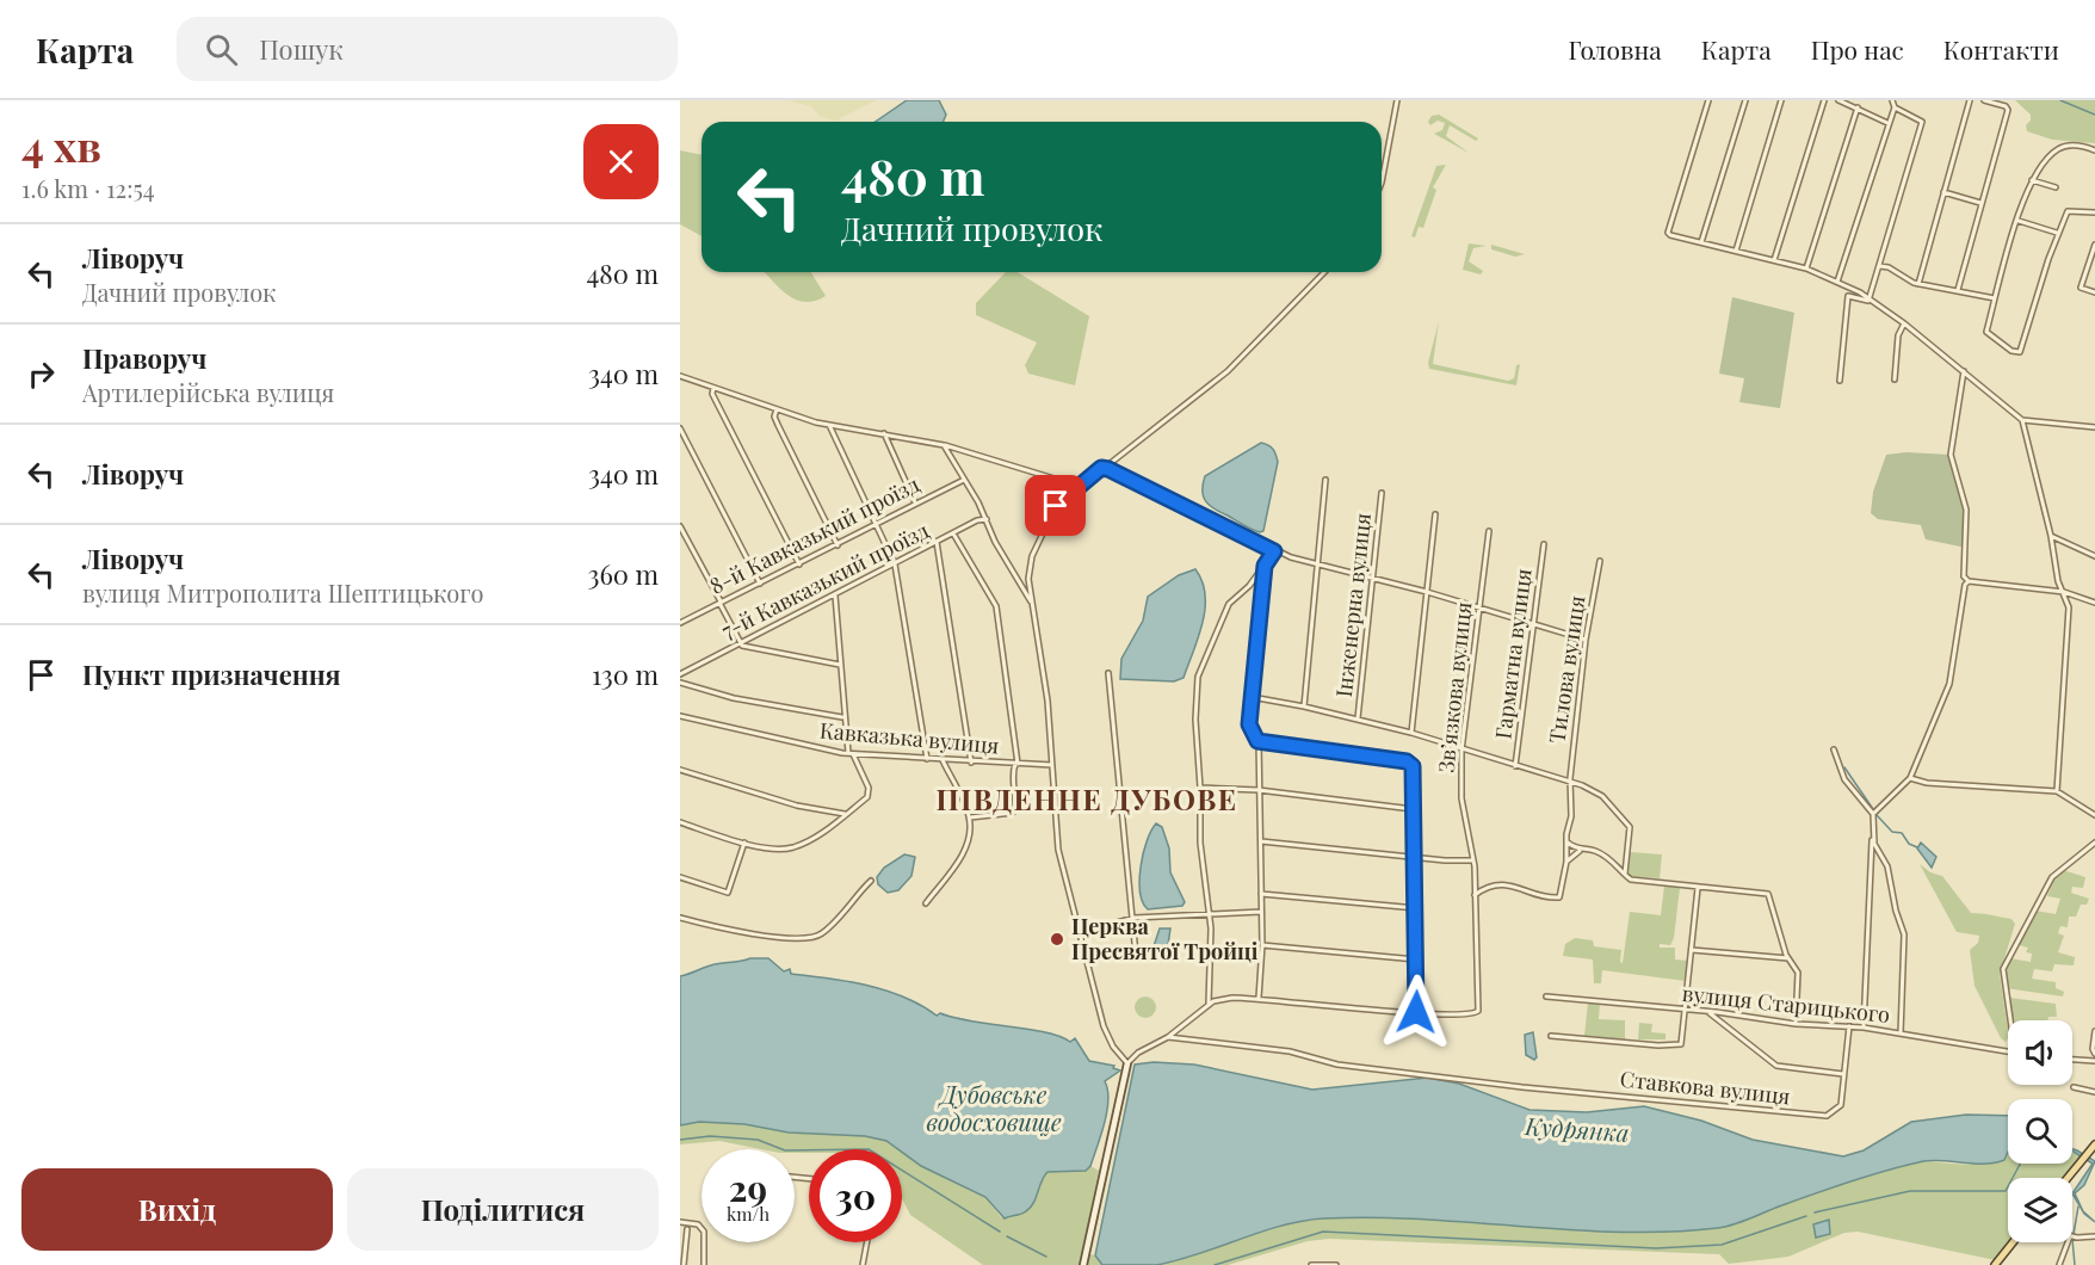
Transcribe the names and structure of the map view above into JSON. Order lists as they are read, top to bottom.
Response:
{
  "streets": {
    "street": [
      "8-й Кавказький проїзд",
      "7-й Кавказький проїзд",
      "Інженерна вулиця",
      "Гарматна вулиця",
      "Тилова вулиця",
      "Звʼязкова вулиця",
      "Кавказька вулиця",
      "вулиця Старицького",
      "Ставкова вулиця"
    ]
  },
  "crossings": [
    ["Тилова вулиця", "Звʼязкова вулиця"],
    ["вулиця Старицького", "Ставкова вулиця"]
  ],
  "districts": ["ПІВДЕННЕ ДУБОВЕ"],
  "water": ["Дубовське водосховище", "Кудрянка"],
  "places": ["Церква Пресвятої Тройці"],
  "page": {
    "header": "Карта",
    "search": "Пошук",
    "nav": [
      "Головна",
      "Карта",
      "Про нас",
      "Контакти"
    ],
    "heading": ["4 хв", "1.6 km · 12:54"],
    "turn": ["480 m", "Дачний провулок"],
    "list": [
      {
        "name": "Ліворуч",
        "note": "Дачний провулок",
        "value": "480 m"
      },
      {
        "name": "Праворуч",
        "note": "Артилерійська вулиця",
        "value": "340 m"
      },
      {
        "name": "Ліворуч",
        "value": "340 m"
      },
      {
        "name": "Ліворуч",
        "note": "вулиця Митрополита Шептицького",
        "value": "360 m"
      },
      {
        "name": "Пункт призначення",
        "value": "130 m"
      }
    ],
    "speed": "29 km/h",
    "limit": "30",
    "buttons": ["Вихід", "Поділитися"]
  }
}
